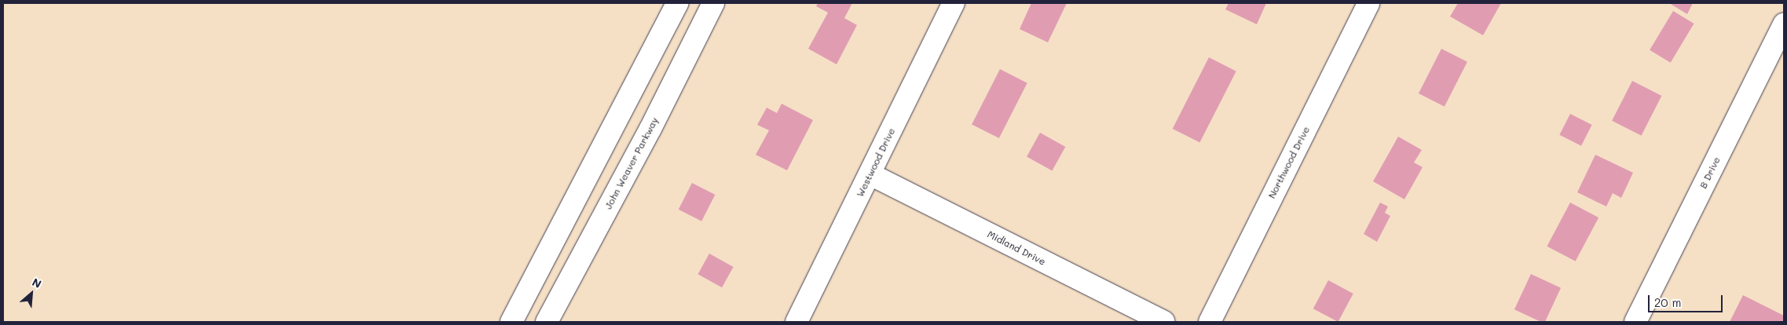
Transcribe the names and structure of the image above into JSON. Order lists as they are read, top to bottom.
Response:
{
  "streets": {
    "street": [
      "Westwood Drive",
      "Northwood Drive",
      "John Weaver Parkway",
      "B Drive",
      "Midland Drive"
    ]
  },
  "crossings": [
    ["Westwood Drive", "Midland Drive"]
  ],
  "scale_bar": "20 m",
  "north": "top right"
}
